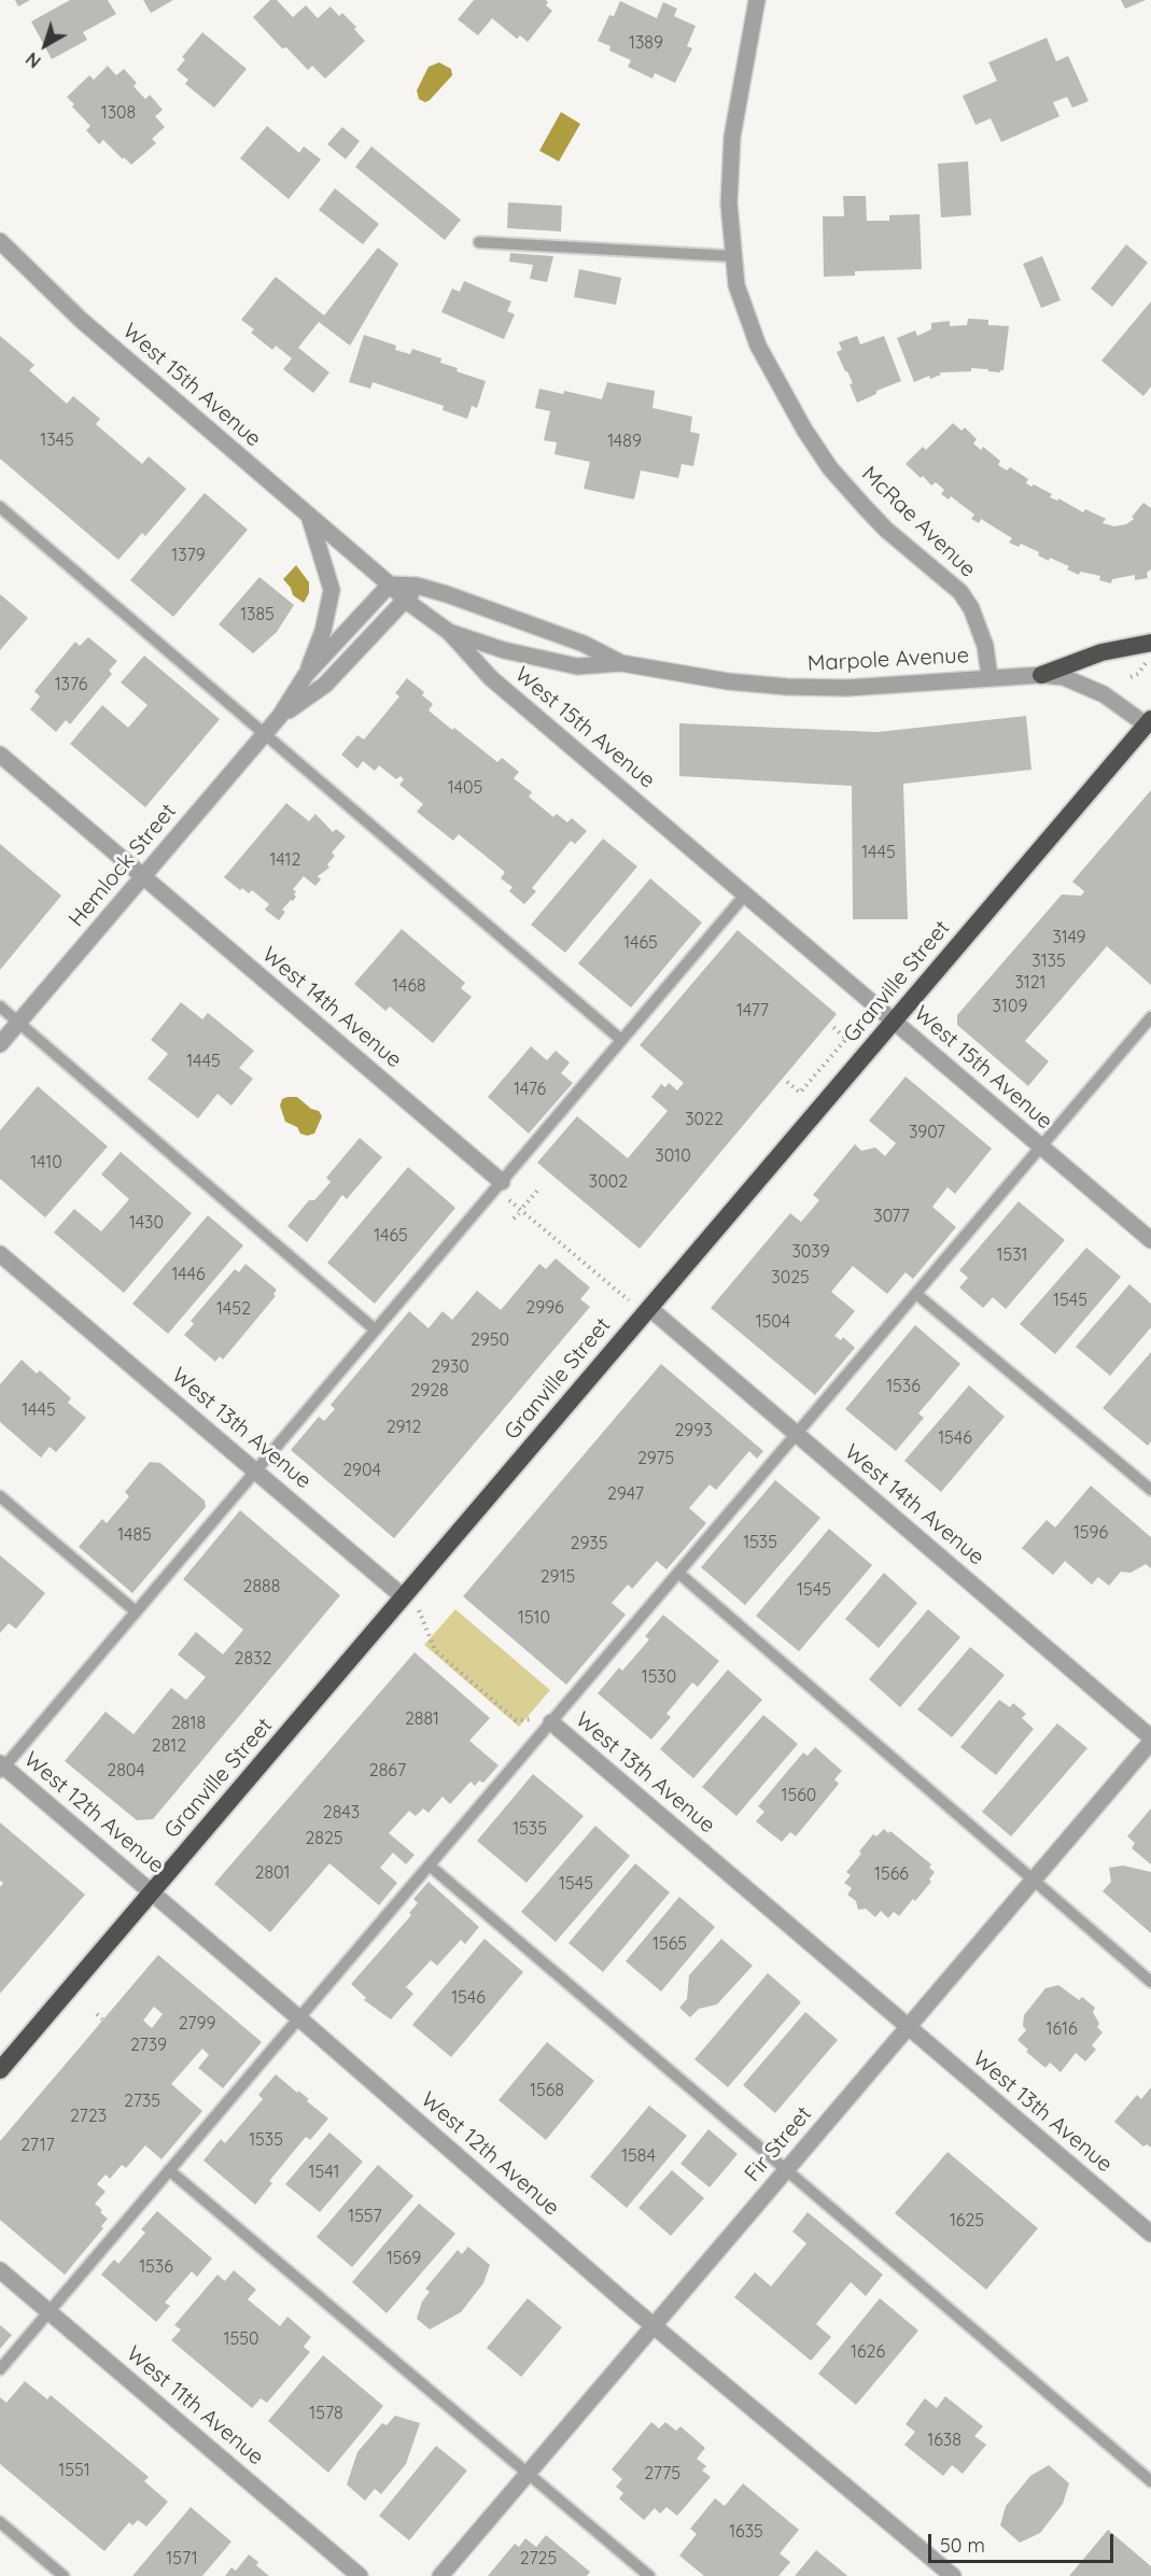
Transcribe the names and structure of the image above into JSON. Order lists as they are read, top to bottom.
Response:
{
  "streets": {
    "highway": ["Granville Street"],
    "street": [
      "West 15th Avenue",
      "McRae Avenue",
      "Marpole Avenue",
      "Hemlock Street",
      "West 14th Avenue",
      "West 13th Avenue",
      "West 12th Avenue",
      "Fir Street",
      "West 11th Avenue"
    ]
  },
  "crossings": [
    ["West 15th Avenue", "Marpole Avenue"],
    ["West 15th Avenue", "Hemlock Street"],
    ["West 15th Avenue", "Granville Street"],
    ["McRae Avenue", "Marpole Avenue"],
    ["Marpole Avenue", "Hemlock Street"],
    ["Marpole Avenue", "Granville Street"],
    ["Hemlock Street", "West 14th Avenue"],
    ["Granville Street", "West 14th Avenue"],
    ["Granville Street", "West 13th Avenue"],
    ["Granville Street", "West 12th Avenue"],
    ["West 14th Avenue", "Fir Street"],
    ["West 13th Avenue", "Fir Street"],
    ["West 12th Avenue", "Fir Street"]
  ],
  "house_numbers": [
    "1389",
    "1308",
    "1345",
    "1489",
    "1379",
    "1385",
    "1376",
    "1405",
    "1445",
    "1412",
    "3149",
    "1465",
    "3135",
    "3121",
    "1468",
    "3109",
    "1477",
    "1445",
    "1476",
    "3022",
    "3907",
    "3010",
    "1410",
    "3002",
    "3077",
    "1430",
    "1465",
    "3039",
    "1531",
    "1446",
    "3025",
    "1545",
    "2996",
    "1452",
    "1504",
    "2950",
    "2930",
    "1536",
    "2928",
    "1445",
    "2912",
    "2993",
    "1546",
    "2975",
    "2904",
    "2947",
    "1596",
    "1485",
    "1535",
    "2935",
    "2915",
    "2888",
    "1545",
    "1510",
    "2832",
    "1530",
    "2881",
    "2818",
    "2812",
    "2804",
    "2867",
    "1560",
    "2843",
    "1535",
    "2825",
    "2801",
    "1566",
    "1545",
    "1565",
    "1546",
    "2799",
    "1616",
    "2739",
    "1568",
    "2735",
    "2723",
    "1535",
    "2717",
    "1584",
    "1541",
    "1557",
    "1625",
    "1569",
    "1536",
    "1550",
    "1626",
    "1578",
    "1638",
    "1551",
    "2775",
    "1635",
    "1571",
    "2725"
  ],
  "scale_bar": "50 m",
  "north": "bottom left"
}
